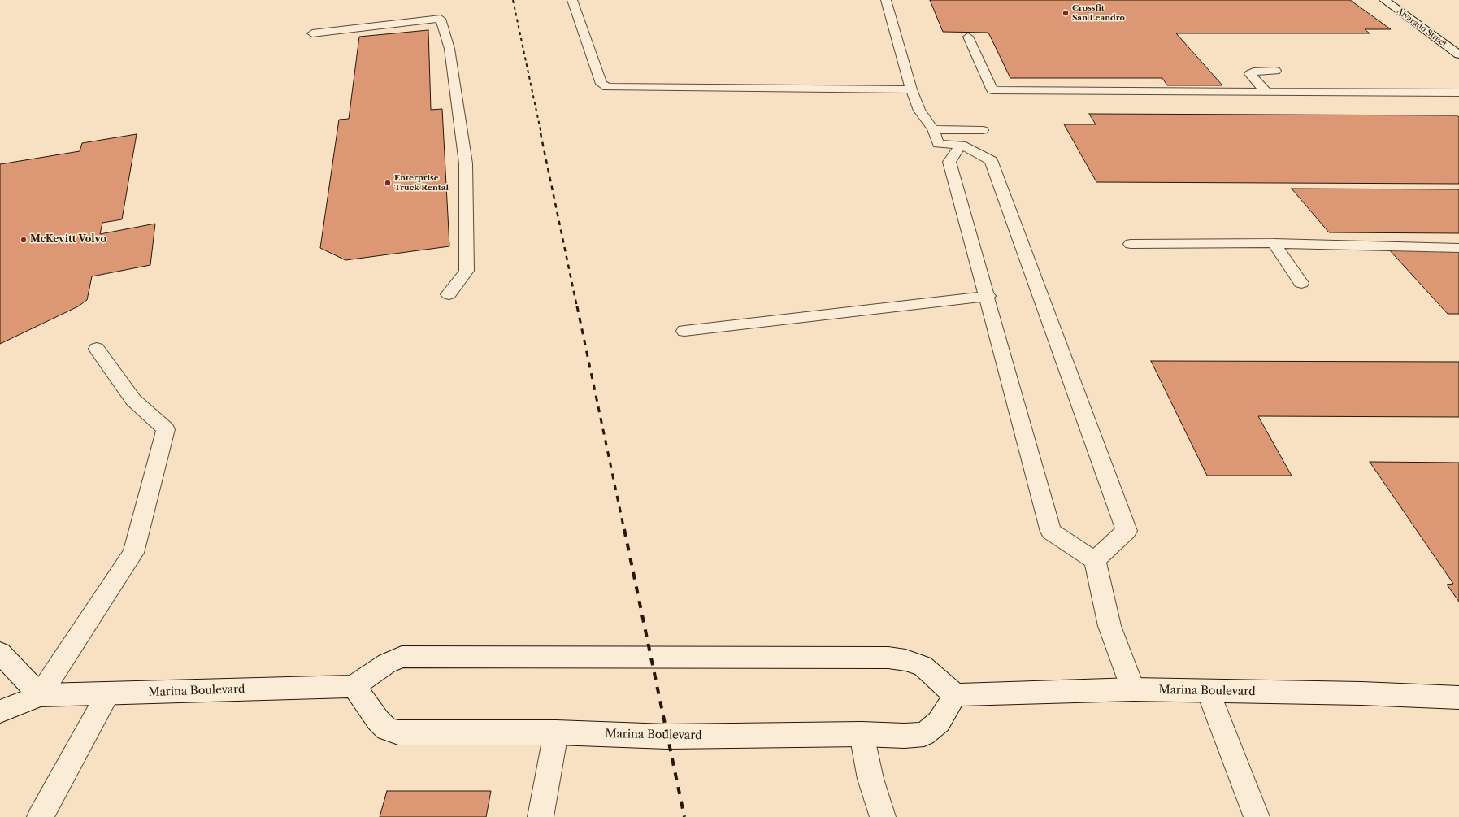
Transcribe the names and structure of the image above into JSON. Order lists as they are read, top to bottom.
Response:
{
  "streets": {
    "main road": ["Alvarado Street", "Marina Boulevard"]
  },
  "places": ["Crossfit San Leandro", "Enterprise Truck Rental", "McKevitt Volvo"]
}
